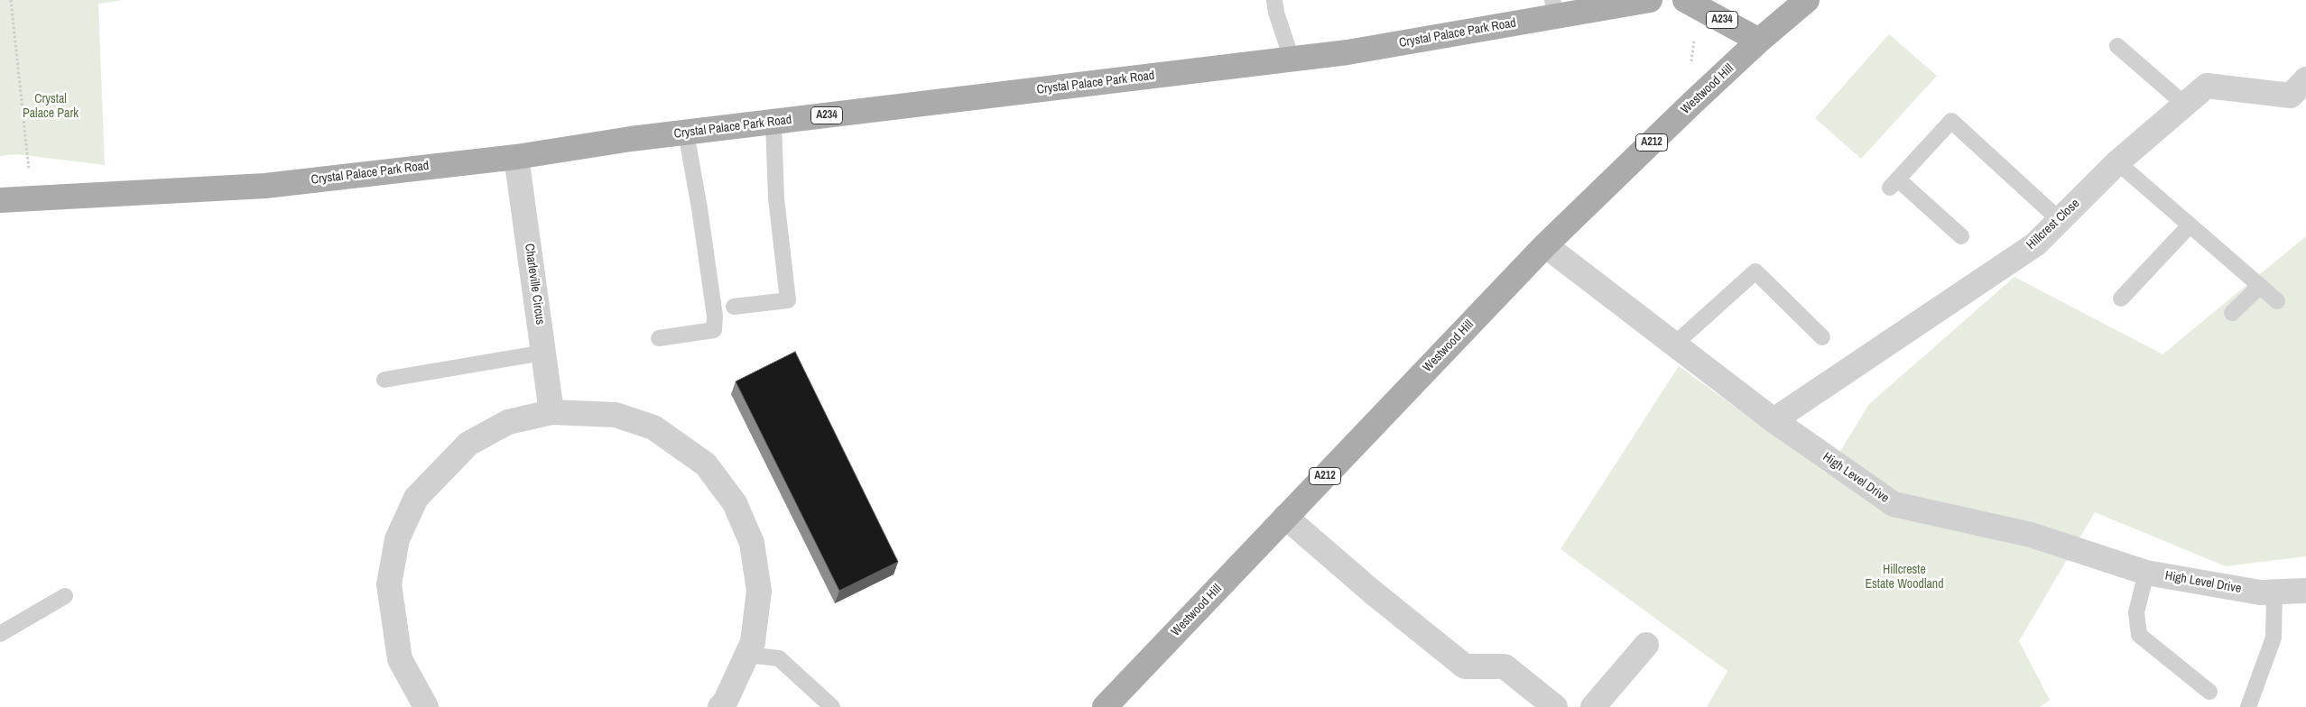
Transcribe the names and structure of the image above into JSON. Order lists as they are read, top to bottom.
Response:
{
  "streets": {
    "main road": [
      "A234",
      "Crystal Palace Park Road",
      "Westwood Hill",
      "A212"
    ],
    "street": ["Hillcrest Close", "Charleville Circus", "High Level Drive"]
  },
  "crossings": [
    ["A234", "Westwood Hill"],
    ["Crystal Palace Park Road", "Charleville Circus"],
    ["Westwood Hill", "High Level Drive"],
    ["Hillcrest Close", "High Level Drive"]
  ],
  "parks": ["Crystal Palace Park", "Hillcreste Estate Woodland"]
}
